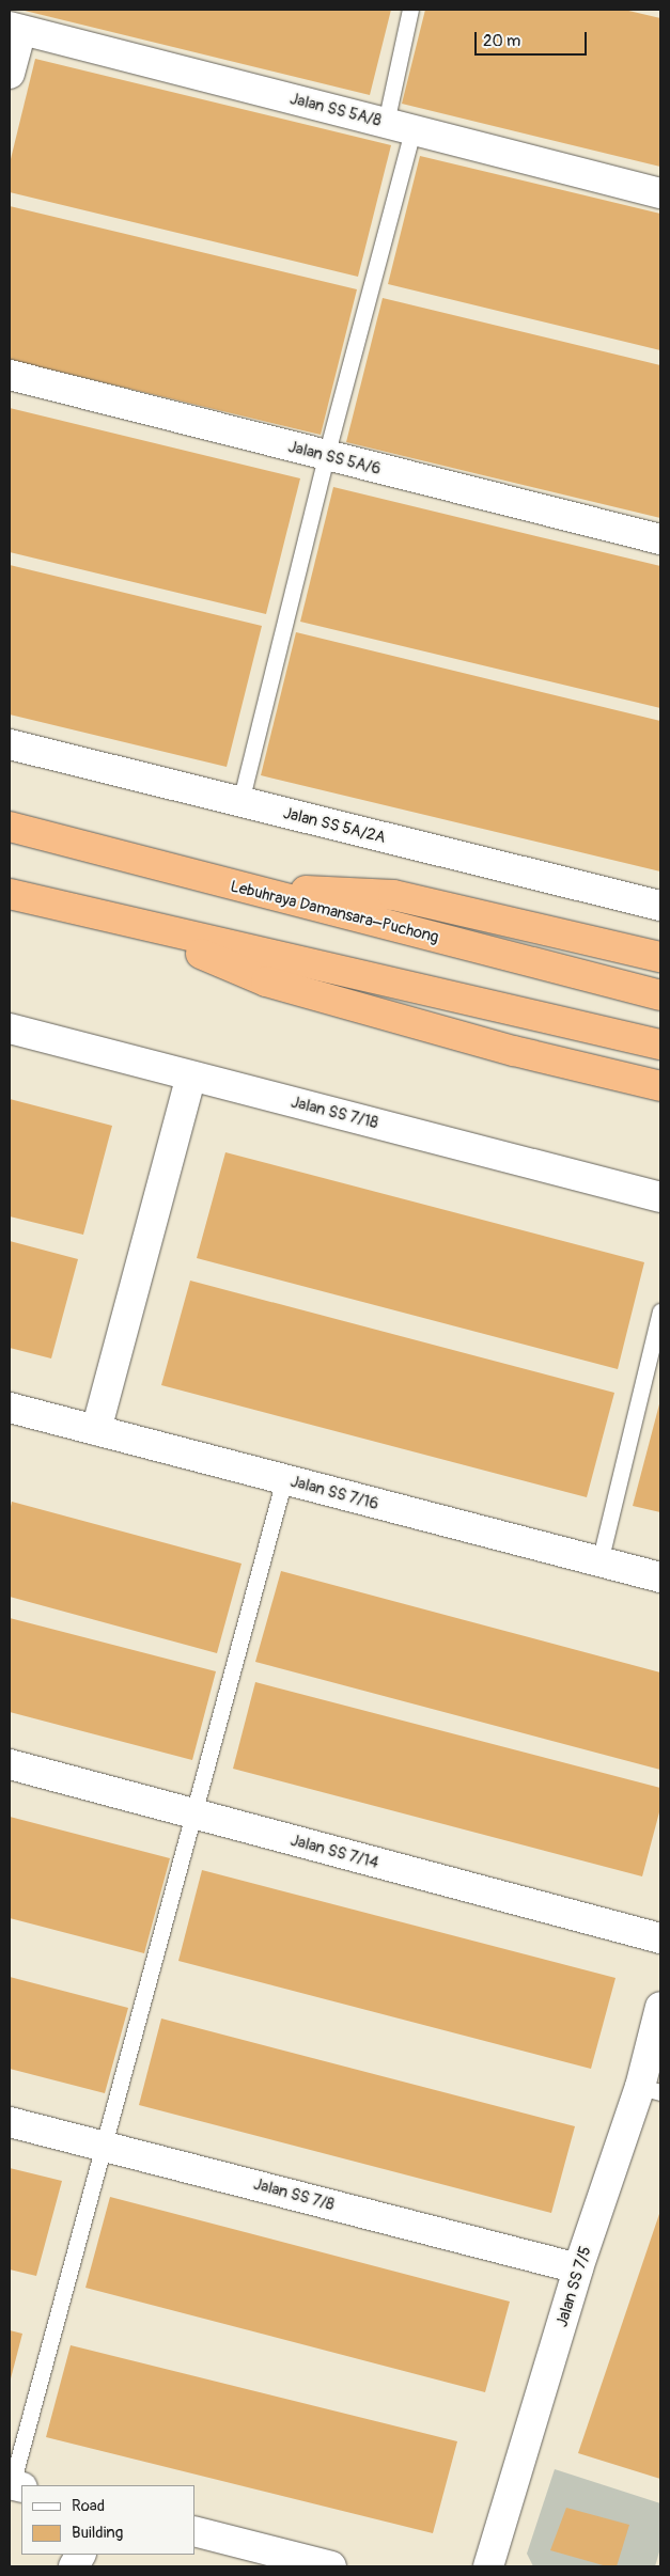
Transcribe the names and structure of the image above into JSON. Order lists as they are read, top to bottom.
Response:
{
  "streets": {
    "highway": ["Lebuhraya Damansara–Puchong"],
    "street": [
      "Jalan SS 5A/8",
      "Jalan SS 5A/6",
      "Jalan SS 5A/2A",
      "Jalan SS 7/18",
      "Jalan SS 7/16",
      "Jalan SS 7/14",
      "Jalan SS 7/8",
      "Jalan SS 7/5"
    ]
  },
  "crossings": [
    ["Jalan SS 7/8", "Jalan SS 7/5"]
  ],
  "legend": ["Road", "Building"],
  "scale_bar": "20 m"
}
